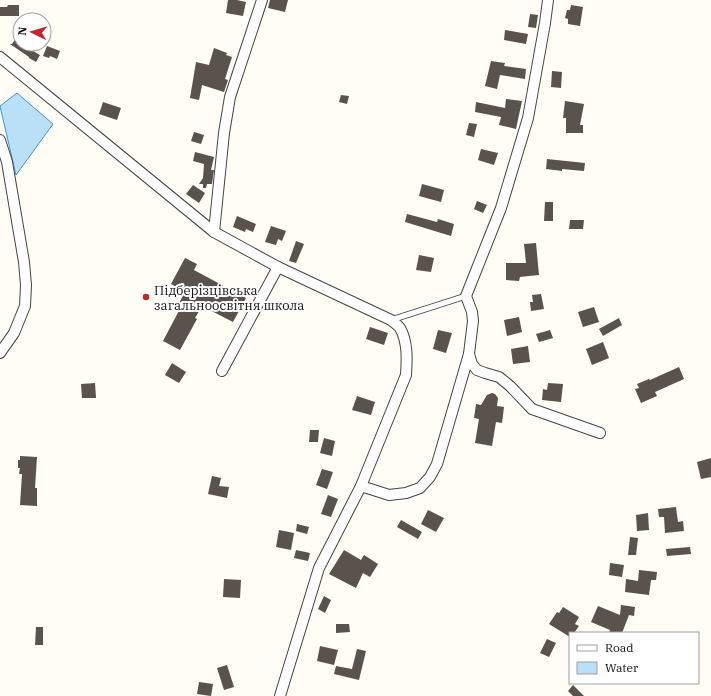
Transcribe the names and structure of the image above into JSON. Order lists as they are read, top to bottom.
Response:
{
  "places": ["Підберізцівська загальноосвітня школа"],
  "legend": ["Road", "Water"],
  "north": "left"
}
